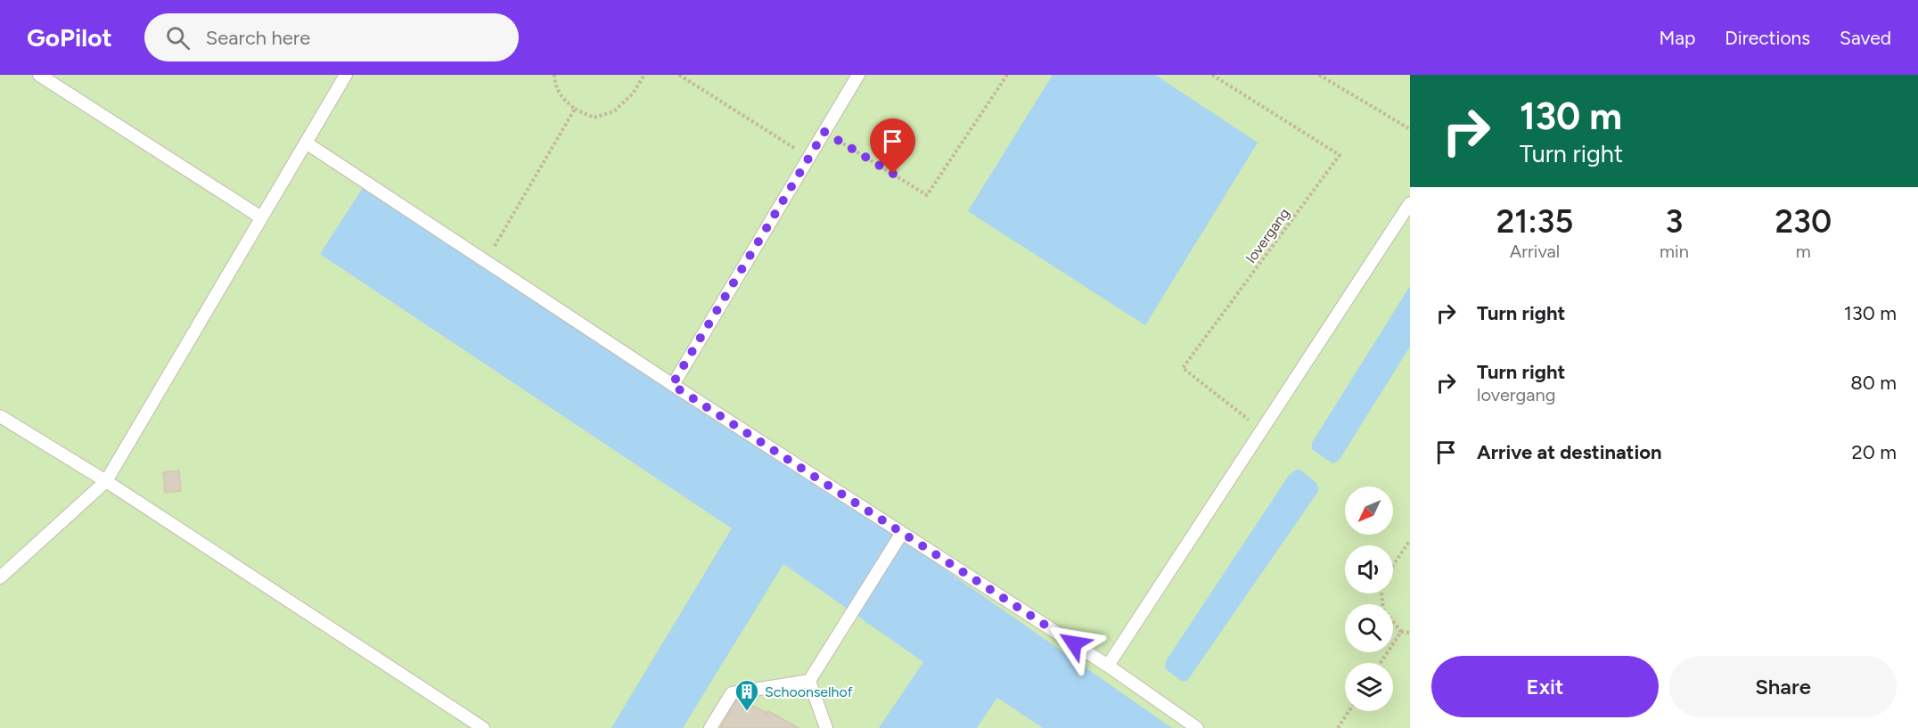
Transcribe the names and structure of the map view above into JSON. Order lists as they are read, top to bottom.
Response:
{
  "streets": {
    "path": ["lovergang"]
  },
  "places": {
    "building": ["Schoonselhof"]
  },
  "north": "bottom left",
  "page": {
    "header": "GoPilot",
    "search": "Search here",
    "nav": ["Map", "Directions", "Saved"],
    "turn": ["130 m", "Turn right"],
    "eta": [
      "21:35",
      "Arrival",
      "3",
      "min",
      "230",
      "m"
    ],
    "list": [
      {
        "name": "Turn right",
        "value": "130 m"
      },
      {
        "name": "Turn right",
        "note": "lovergang",
        "value": "80 m"
      },
      {
        "name": "Arrive at destination",
        "value": "20 m"
      }
    ],
    "buttons": ["Exit", "Share"]
  }
}
